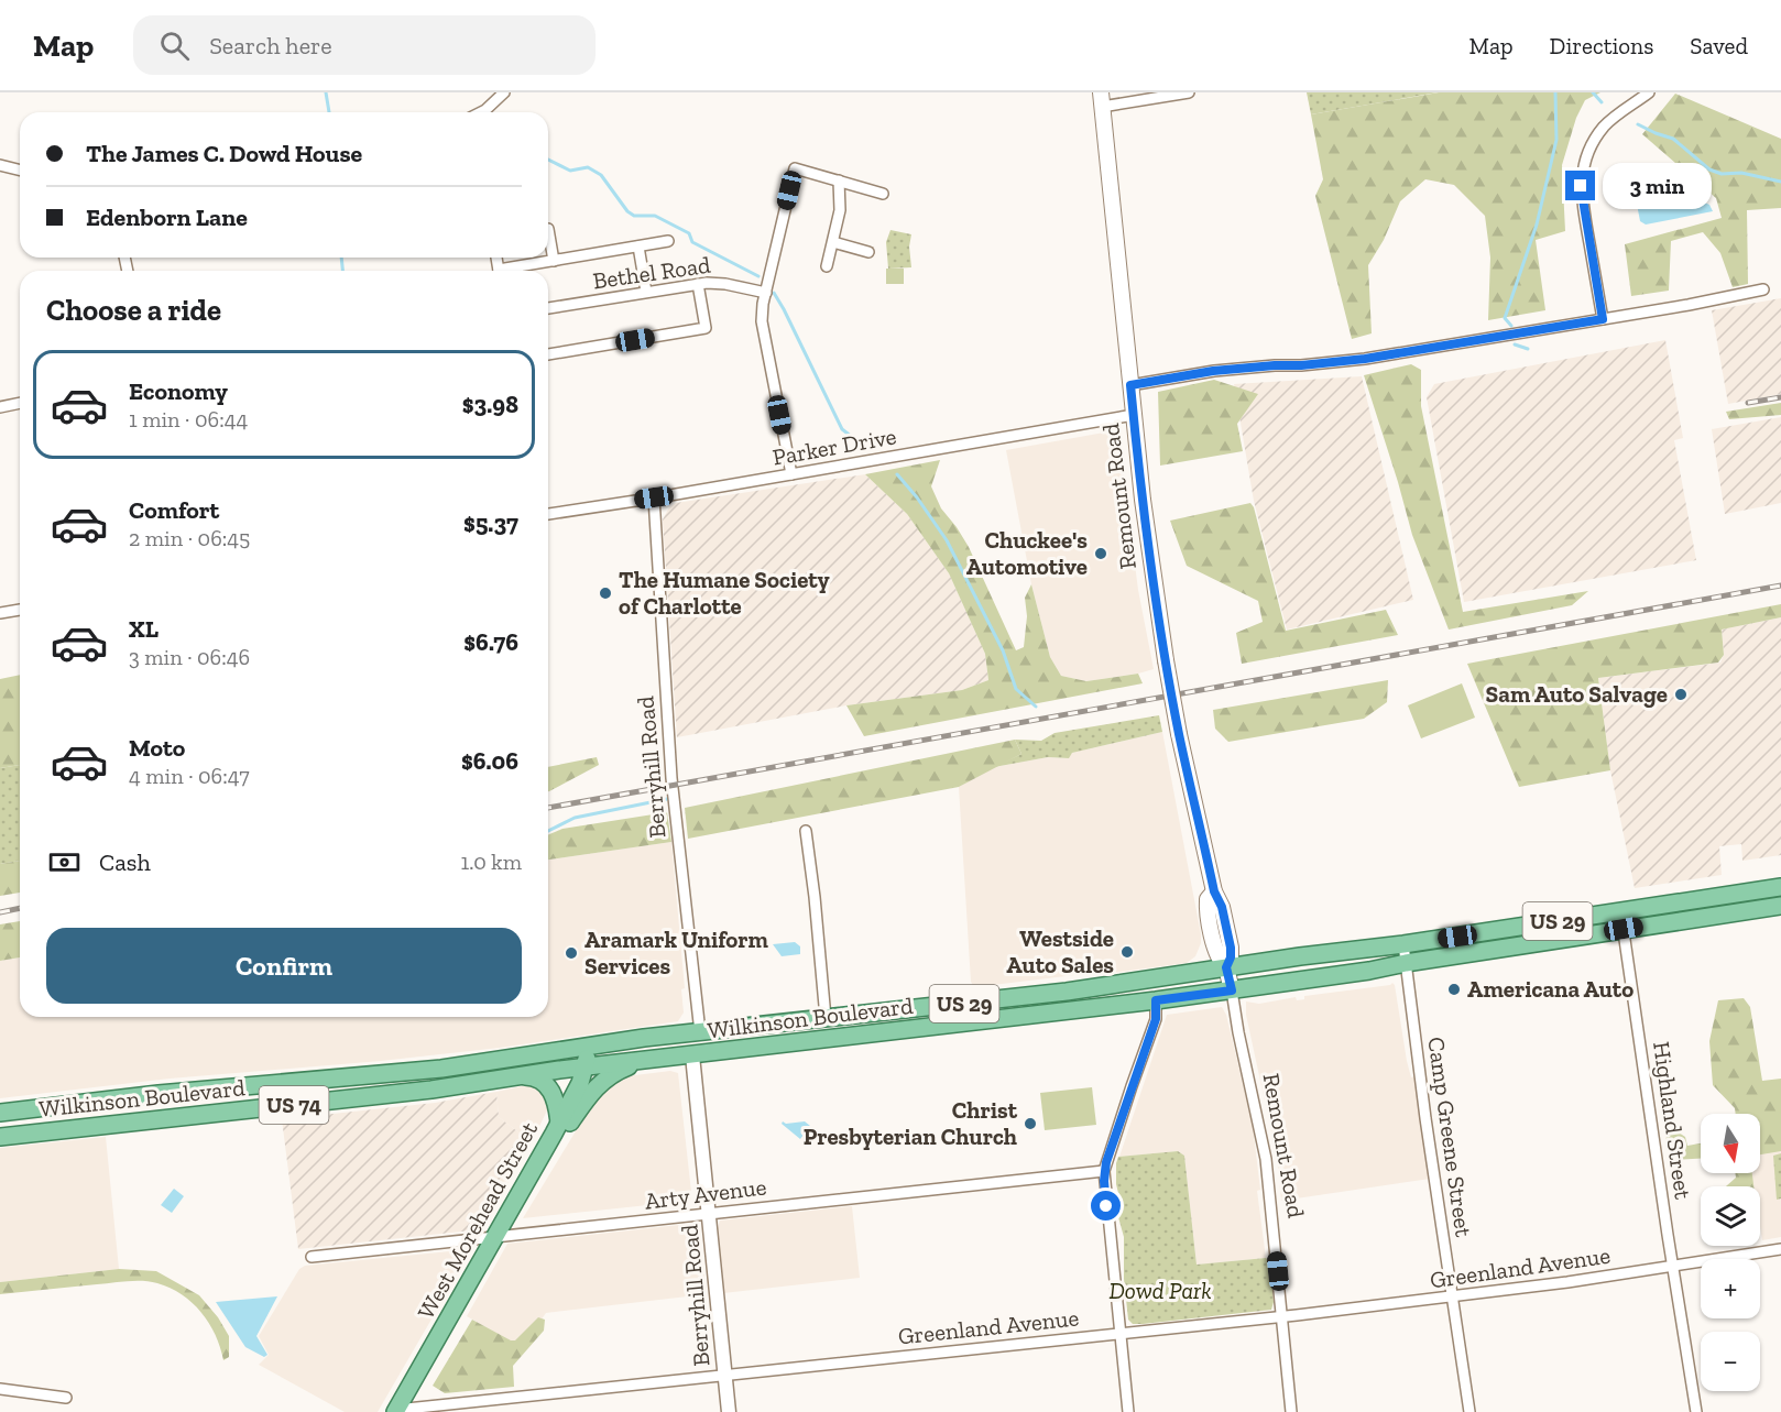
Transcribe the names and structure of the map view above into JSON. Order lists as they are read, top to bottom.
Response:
{
  "streets": {
    "main road": [
      "Remount Road",
      "US 29",
      "Wilkinson Boulevard",
      "US 74",
      "West Morehead Street"
    ],
    "street": [
      "Bethel Road",
      "Parker Drive",
      "Berryhill Road",
      "Highland Street",
      "Camp Greene Street",
      "Arty Avenue",
      "Greenland Avenue"
    ]
  },
  "crossings": [
    ["Parker Drive", "Remount Road"],
    ["Parker Drive", "Berryhill Road"],
    ["Remount Road", "Wilkinson Boulevard"],
    ["Remount Road", "Greenland Avenue"],
    ["Berryhill Road", "Wilkinson Boulevard"],
    ["Berryhill Road", "Arty Avenue"],
    ["Berryhill Road", "Greenland Avenue"],
    ["Wilkinson Boulevard", "Highland Street"],
    ["Wilkinson Boulevard", "Camp Greene Street"],
    ["Wilkinson Boulevard", "West Morehead Street"],
    ["Highland Street", "Greenland Avenue"],
    ["Camp Greene Street", "Greenland Avenue"],
    ["Arty Avenue", "West Morehead Street"],
    ["West Morehead Street", "Greenland Avenue"]
  ],
  "parks": ["Dowd Park"],
  "places": [
    "Chuckee's Automotive",
    "The Humane Society of Charlotte",
    "Sam Auto Salvage",
    "Westside Auto Sales",
    "Aramark Uniform Services",
    "Americana Auto",
    "Christ Presbyterian Church"
  ],
  "north": "bottom",
  "page": {
    "header": "Map",
    "search": "Search here",
    "nav": ["Map", "Directions", "Saved"],
    "banner": ["The James C. Dowd House", "Edenborn Lane"],
    "bubble": "3 min",
    "heading": "Choose a ride",
    "list": [
      {
        "name": "Economy",
        "note": "1 min · 06:44",
        "value": "$3.98"
      },
      {
        "name": "Comfort",
        "note": "2 min · 06:45",
        "value": "$5.37"
      },
      {
        "name": "XL",
        "note": "3 min · 06:46",
        "value": "$6.76"
      },
      {
        "name": "Moto",
        "note": "4 min · 06:47",
        "value": "$6.06"
      }
    ],
    "pay": ["Cash", "1.0 km"],
    "buttons": "Confirm",
    "map_buttons": ["+", "−"]
  }
}
